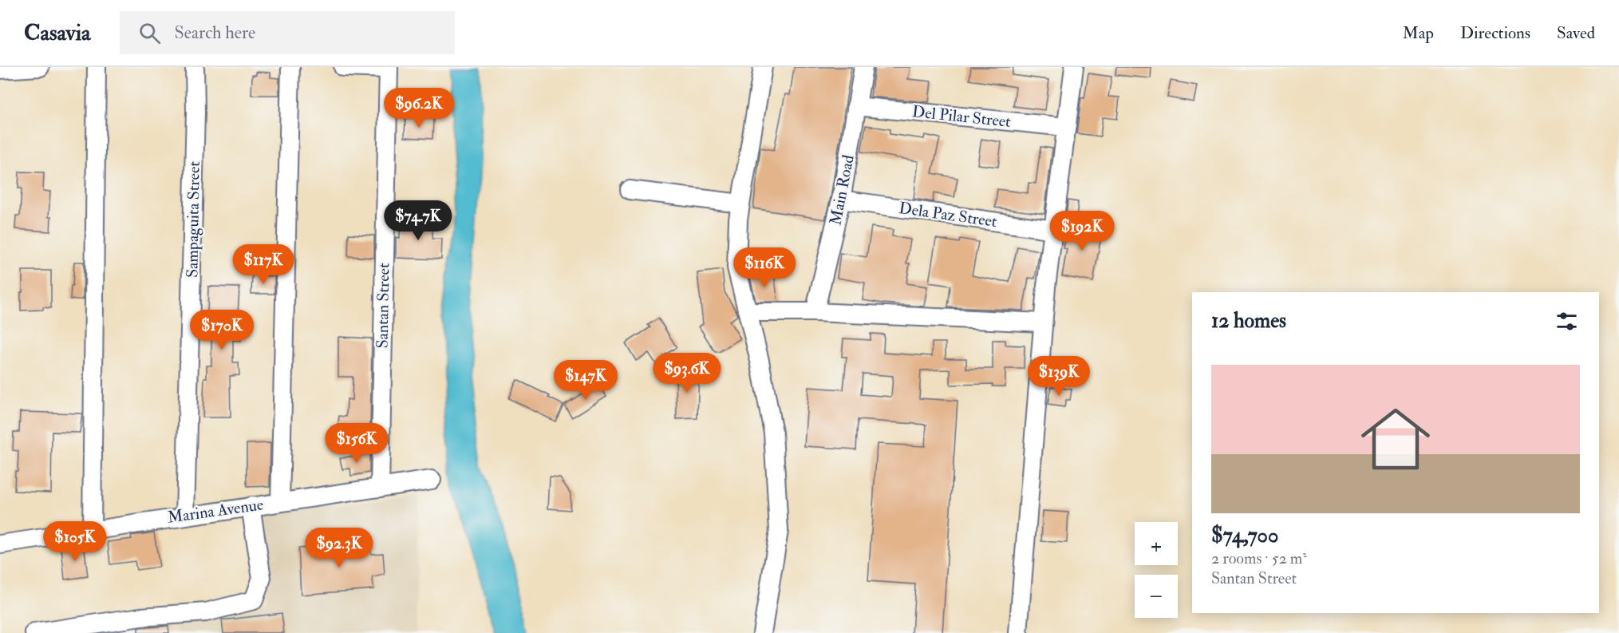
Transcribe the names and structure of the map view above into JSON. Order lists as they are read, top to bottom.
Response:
{
  "streets": {
    "street": [
      "Del Pilar Street",
      "Main Road",
      "Dela Paz Street",
      "Sampaguita Street",
      "Santan Street",
      "Marina Avenue"
    ]
  },
  "crossings": [
    ["Del Pilar Street", "Main Road"],
    ["Main Road", "Dela Paz Street"],
    ["Sampaguita Street", "Marina Avenue"],
    ["Santan Street", "Marina Avenue"]
  ],
  "page": {
    "header": "Casavia",
    "search": "Search here",
    "nav": ["Map", "Directions", "Saved"],
    "price": [
      "$96.2K",
      "$74.7K",
      "$192K",
      "$117K",
      "$116K",
      "$170K",
      "$93.6K",
      "$139K",
      "$147K",
      "$156K",
      "$105K",
      "$92.3K"
    ],
    "heading": "12 homes",
    "list": [
      {
        "name": "$74,700",
        "note": "2 rooms · 52 m² · Santan Street"
      }
    ],
    "map_buttons": ["+", "−"]
  }
}
